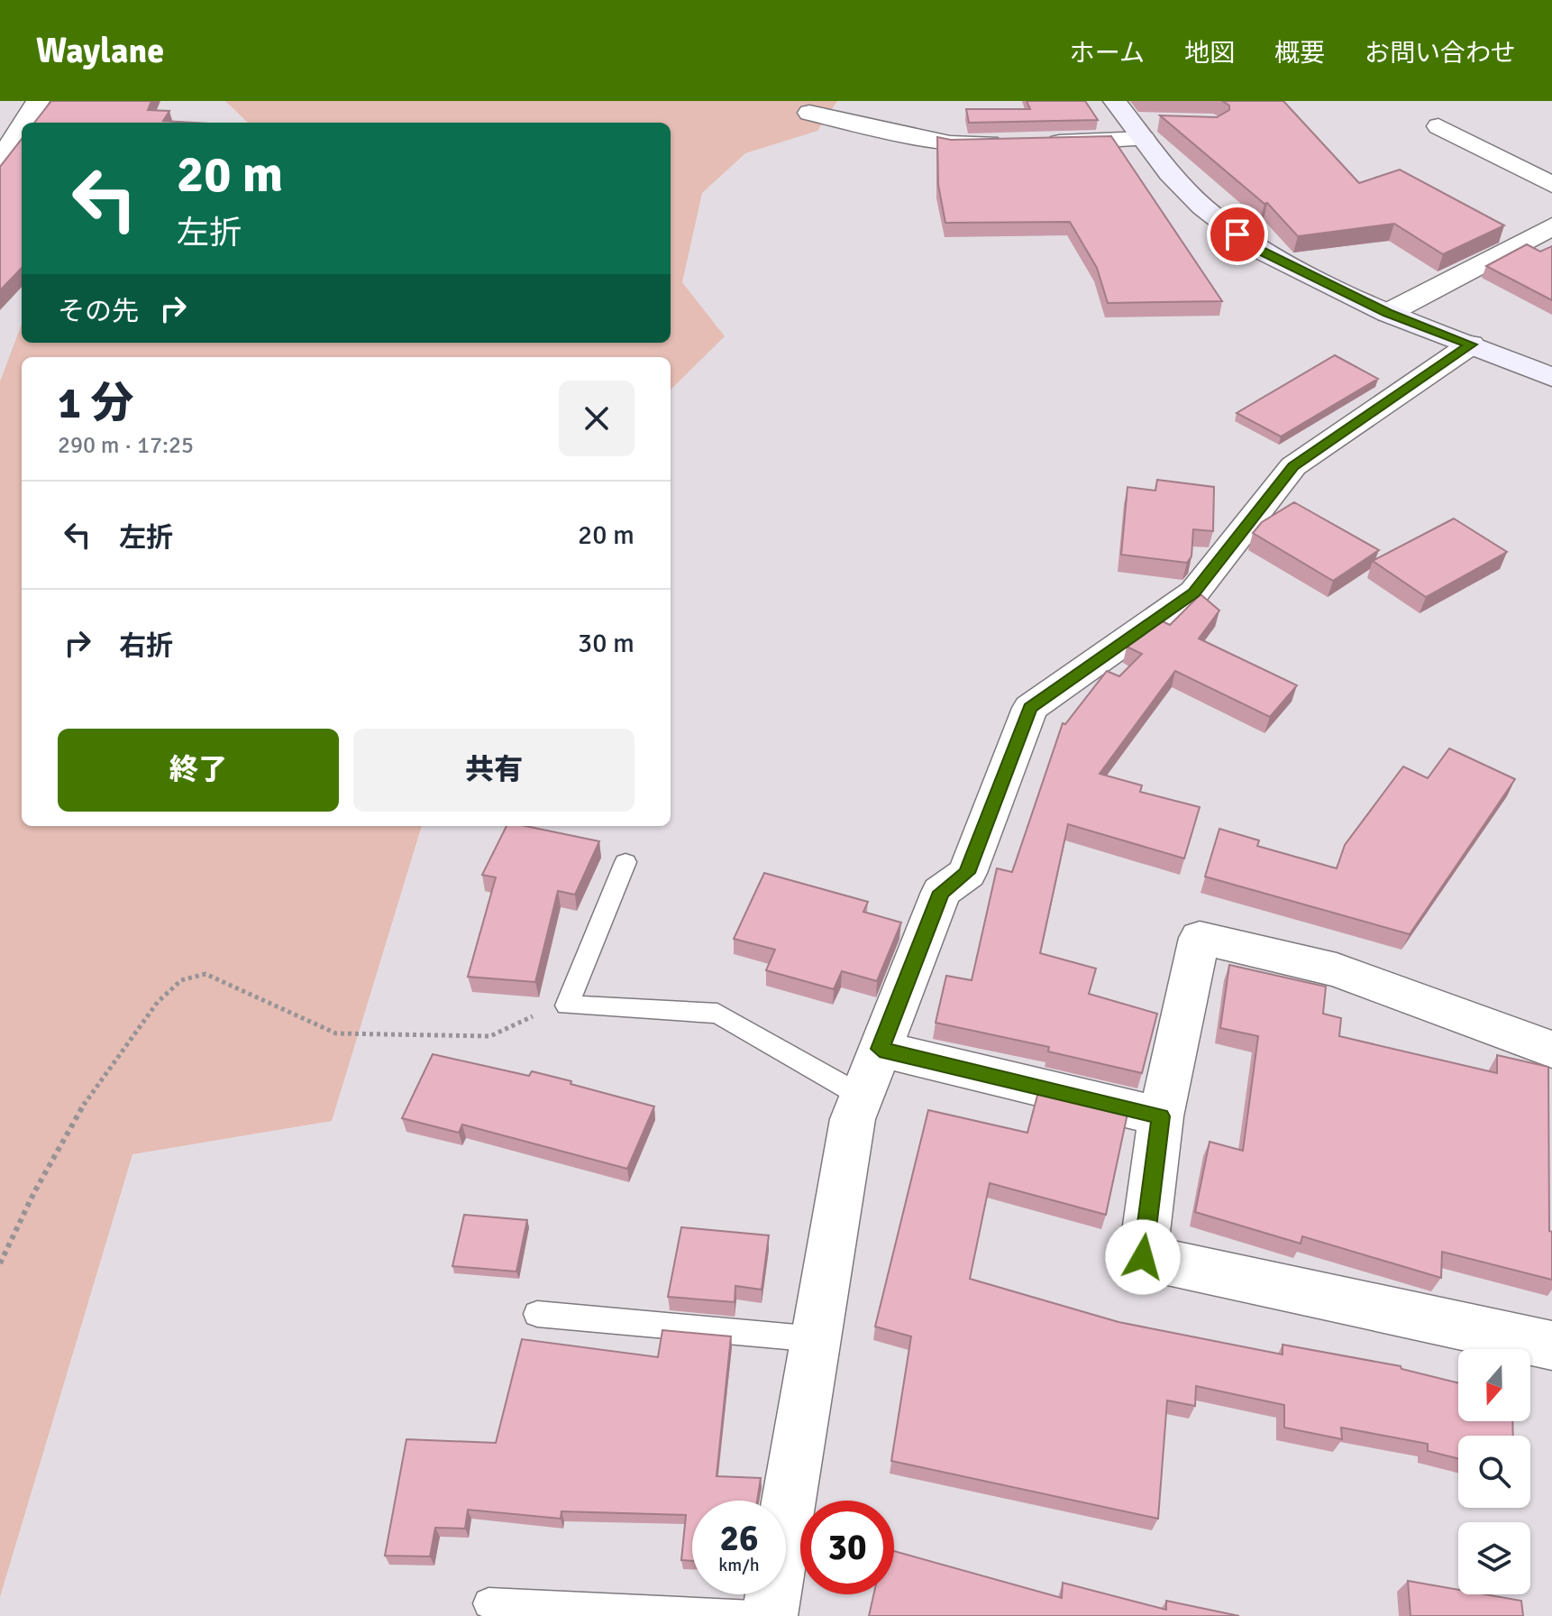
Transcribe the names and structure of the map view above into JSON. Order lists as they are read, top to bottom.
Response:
{
  "north": "bottom",
  "page": {
    "header": "Waylane",
    "nav": [
      "ホーム",
      "地図",
      "概要",
      "お問い合わせ"
    ],
    "turn": ["20 m", "左折"],
    "then": "その先",
    "heading": ["1 分", "290 m · 17:25"],
    "list": [
      {
        "name": "左折",
        "value": "20 m"
      },
      {
        "name": "右折",
        "value": "30 m"
      }
    ],
    "buttons": ["終了", "共有"],
    "speed": "26 km/h",
    "limit": "30"
  }
}
